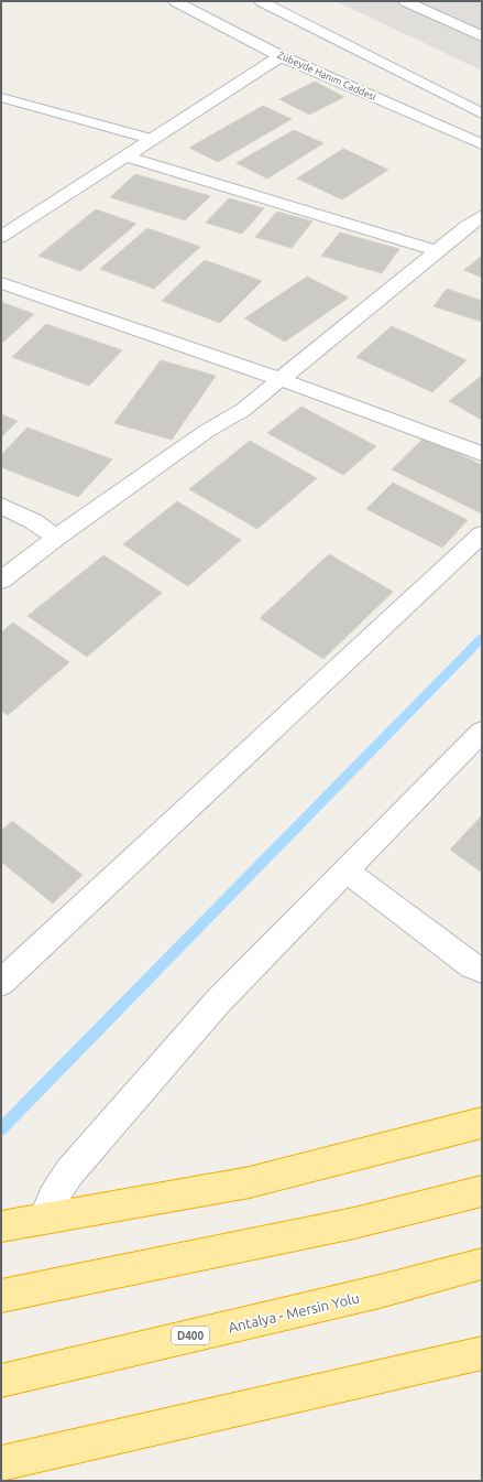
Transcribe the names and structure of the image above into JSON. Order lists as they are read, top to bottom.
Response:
{
  "streets": {
    "highway": ["Antalya - Mersin Yolu", "D400"],
    "street": ["Zübeyde Hanım Caddesi"]
  }
}
